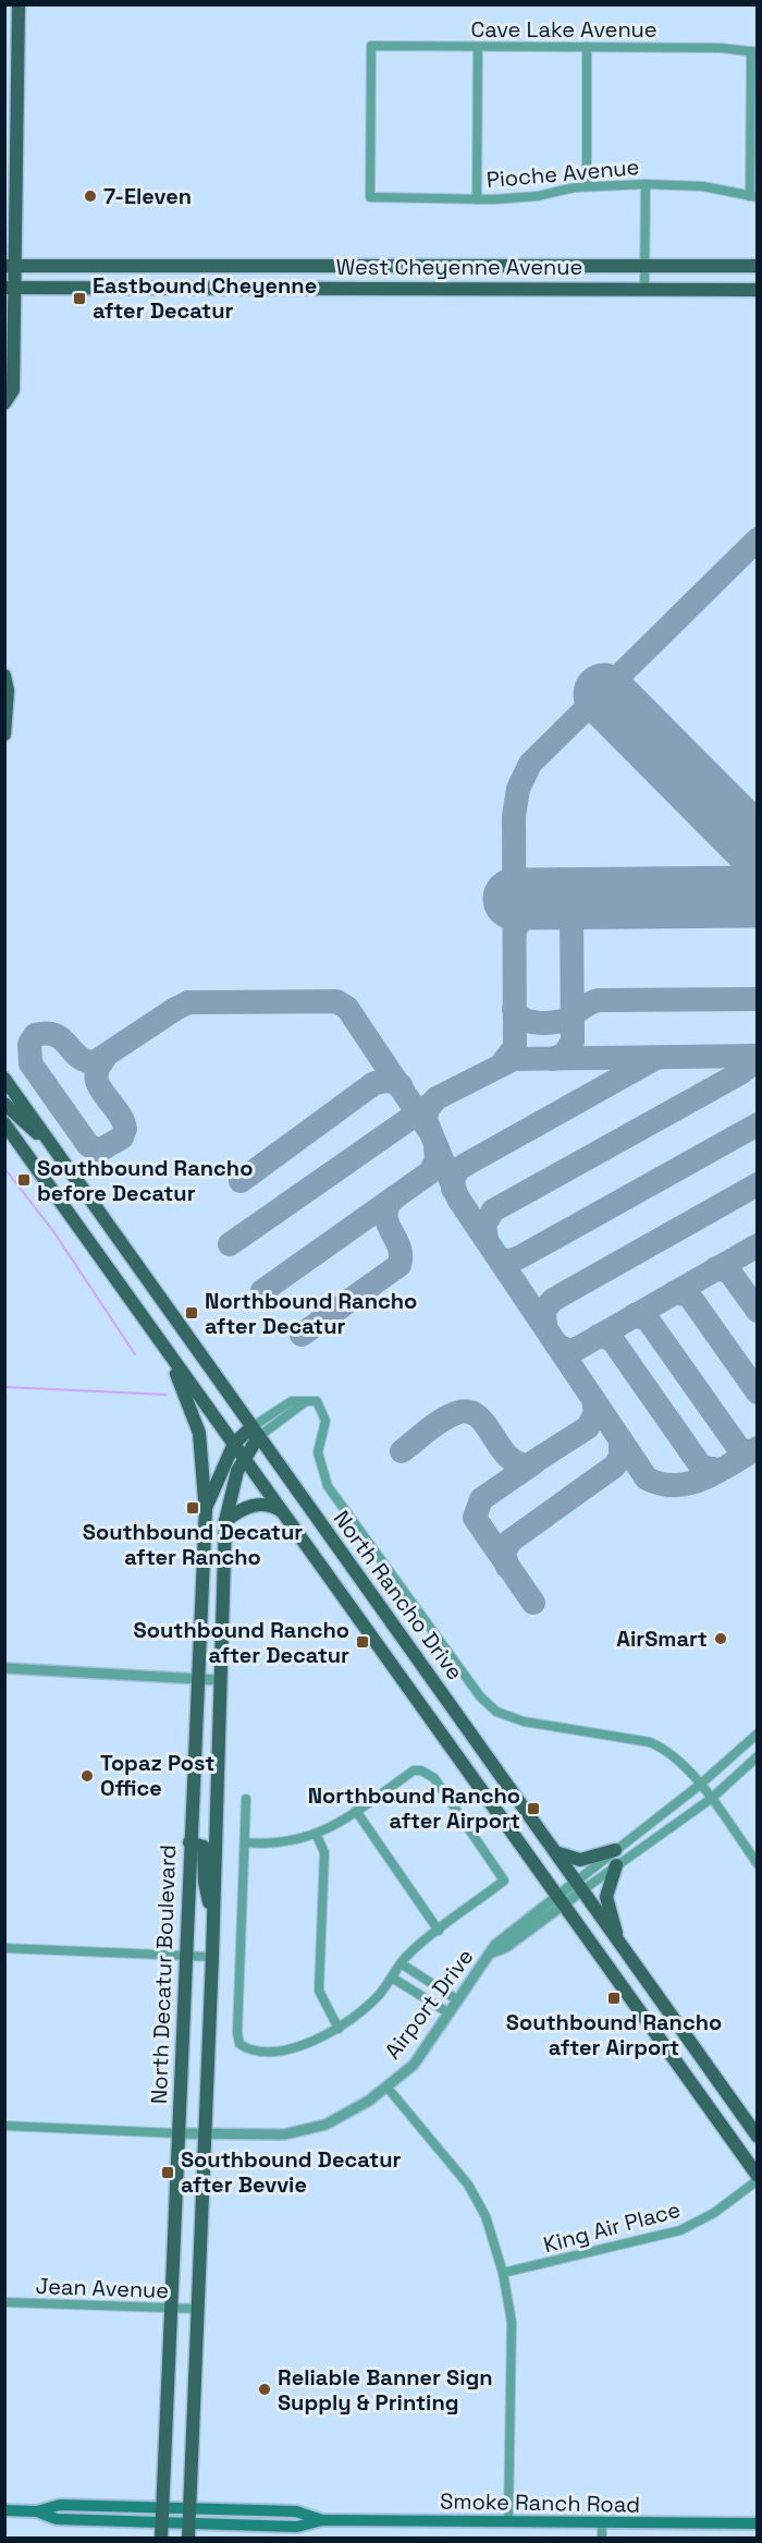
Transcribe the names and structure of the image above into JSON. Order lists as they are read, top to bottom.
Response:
{
  "streets": {
    "main road": [
      "West Cheyenne Avenue",
      "North Rancho Drive",
      "North Decatur Boulevard",
      "Smoke Ranch Road"
    ],
    "street": [
      "Cave Lake Avenue",
      "Pioche Avenue",
      "Airport Drive",
      "King Air Place",
      "Jean Avenue"
    ]
  },
  "crossings": [
    ["Cave Lake Avenue", "Pioche Avenue"],
    ["North Rancho Drive", "North Decatur Boulevard"],
    ["North Rancho Drive", "Airport Drive"],
    ["North Decatur Boulevard", "Airport Drive"],
    ["North Decatur Boulevard", "Jean Avenue"],
    ["North Decatur Boulevard", "Smoke Ranch Road"]
  ],
  "places": {
    "other": [
      "7-Eleven",
      "AirSmart",
      "Topaz Post Office",
      "Reliable Banner Sign Supply & Printing"
    ],
    "transit": [
      "Eastbound Cheyenne after Decatur",
      "Southbound Rancho before Decatur",
      "Northbound Rancho after Decatur",
      "Southbound Decatur after Rancho",
      "Southbound Rancho after Decatur",
      "Northbound Rancho after Airport",
      "Southbound Rancho after Airport",
      "Southbound Decatur after Bevvie"
    ]
  }
}
